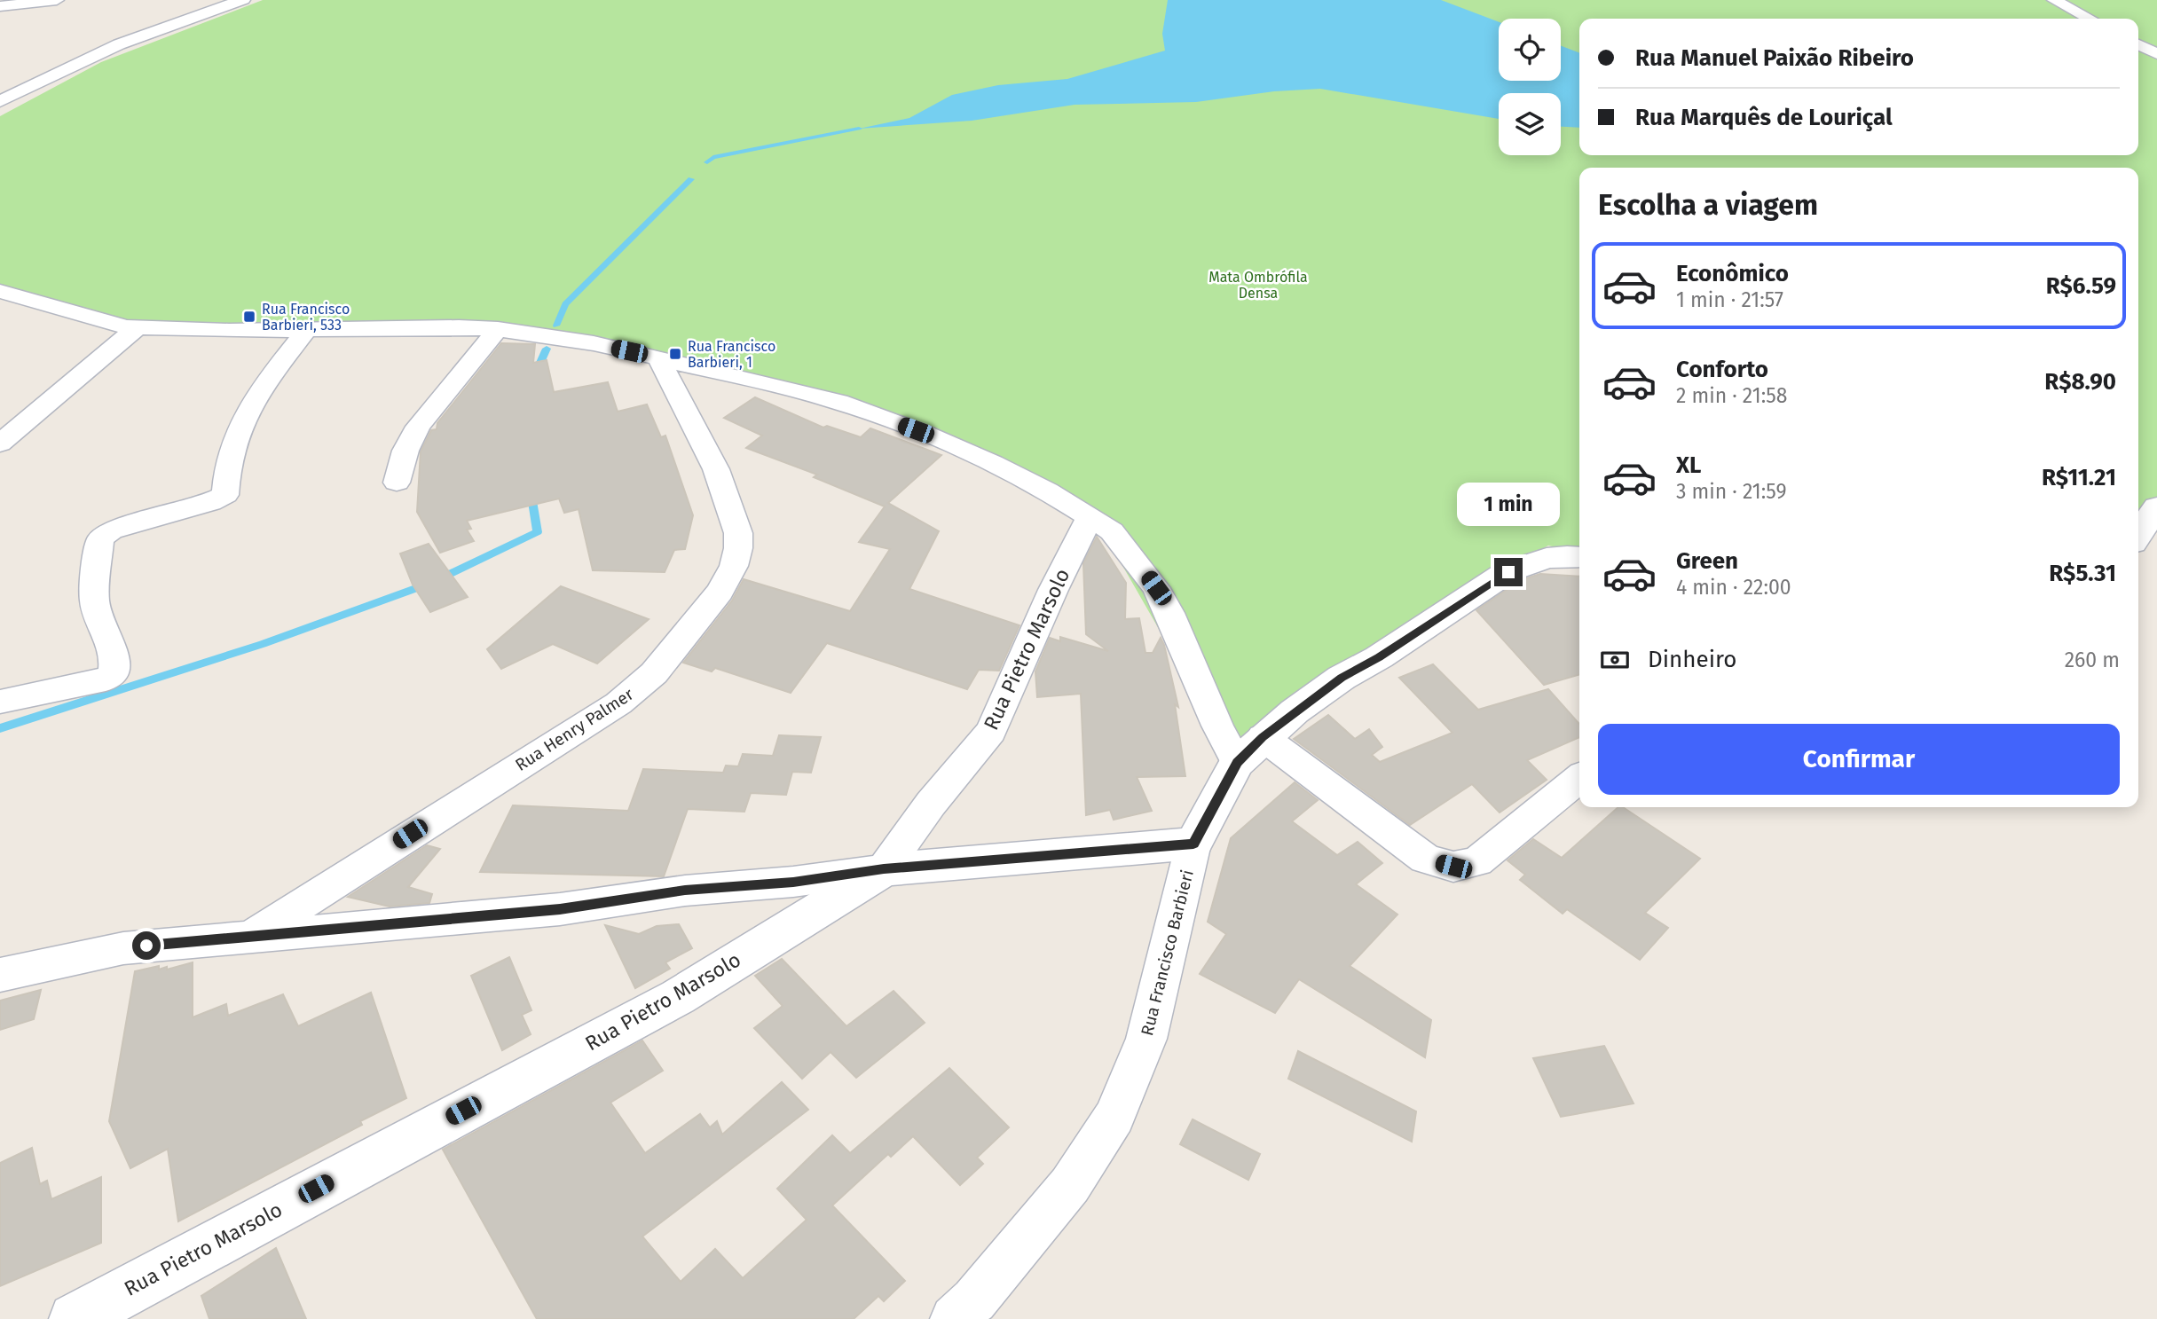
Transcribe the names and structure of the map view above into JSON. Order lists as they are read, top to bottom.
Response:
{
  "streets": {
    "main road": ["Rua Pietro Marsolo", "Rua Francisco Barbieri"],
    "street": ["Rua Henry Palmer"]
  },
  "parks": ["Mata Ombrófila Densa"],
  "places": {
    "transit": ["Rua Francisco Barbieri, 533", "Rua Francisco Barbieri, 1"]
  },
  "page": {
    "banner": ["Rua Manuel Paixão Ribeiro", "Rua Marquês de Louriçal"],
    "heading": "Escolha a viagem",
    "list": [
      {
        "name": "Econômico",
        "note": "1 min · 21:57",
        "value": "R$6.59"
      },
      {
        "name": "Conforto",
        "note": "2 min · 21:58",
        "value": "R$8.90"
      },
      {
        "name": "XL",
        "note": "3 min · 21:59",
        "value": "R$11.21"
      },
      {
        "name": "Green",
        "note": "4 min · 22:00",
        "value": "R$5.31"
      }
    ],
    "bubble": "1 min",
    "pay": ["Dinheiro", "260 m"],
    "buttons": "Confirmar"
  }
}
